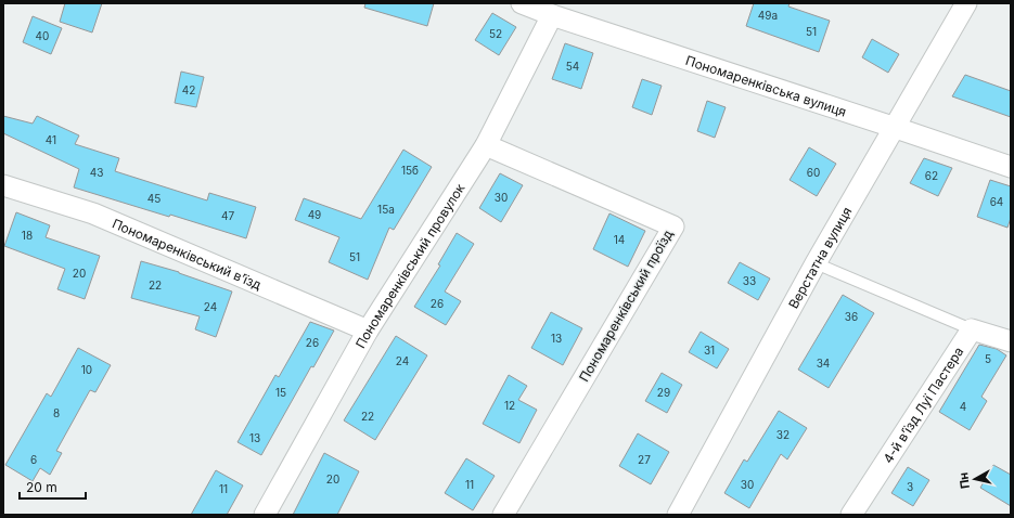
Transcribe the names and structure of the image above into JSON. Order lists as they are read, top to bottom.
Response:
{
  "streets": {
    "street": [
      "Пономаренківська вулиця",
      "Пономаренківський в’їзд",
      "Верстатна вулиця",
      "Пономаренківський провулок",
      "Пономаренківський проїзд",
      "4-й в’їзд Луї Пастера"
    ]
  },
  "crossings": [
    ["Пономаренківська вулиця", "Верстатна вулиця"],
    ["Пономаренківська вулиця", "Пономаренківський провулок"],
    ["Пономаренківський в’їзд", "Пономаренківський провулок"],
    ["Пономаренківський провулок", "Пономаренківський проїзд"]
  ],
  "house_numbers": [
    "49а",
    "51",
    "52",
    "40",
    "54",
    "42",
    "41",
    "15б",
    "43",
    "60",
    "62",
    "30",
    "45",
    "64",
    "15а",
    "49",
    "47",
    "18",
    "14",
    "51",
    "20",
    "33",
    "22",
    "26",
    "24",
    "36",
    "13",
    "26",
    "31",
    "5",
    "24",
    "34",
    "10",
    "15",
    "29",
    "12",
    "4",
    "8",
    "22",
    "32",
    "13",
    "6",
    "27",
    "20",
    "11",
    "30",
    "3",
    "11"
  ],
  "scale_bar": "20 m",
  "north": "left"
}
